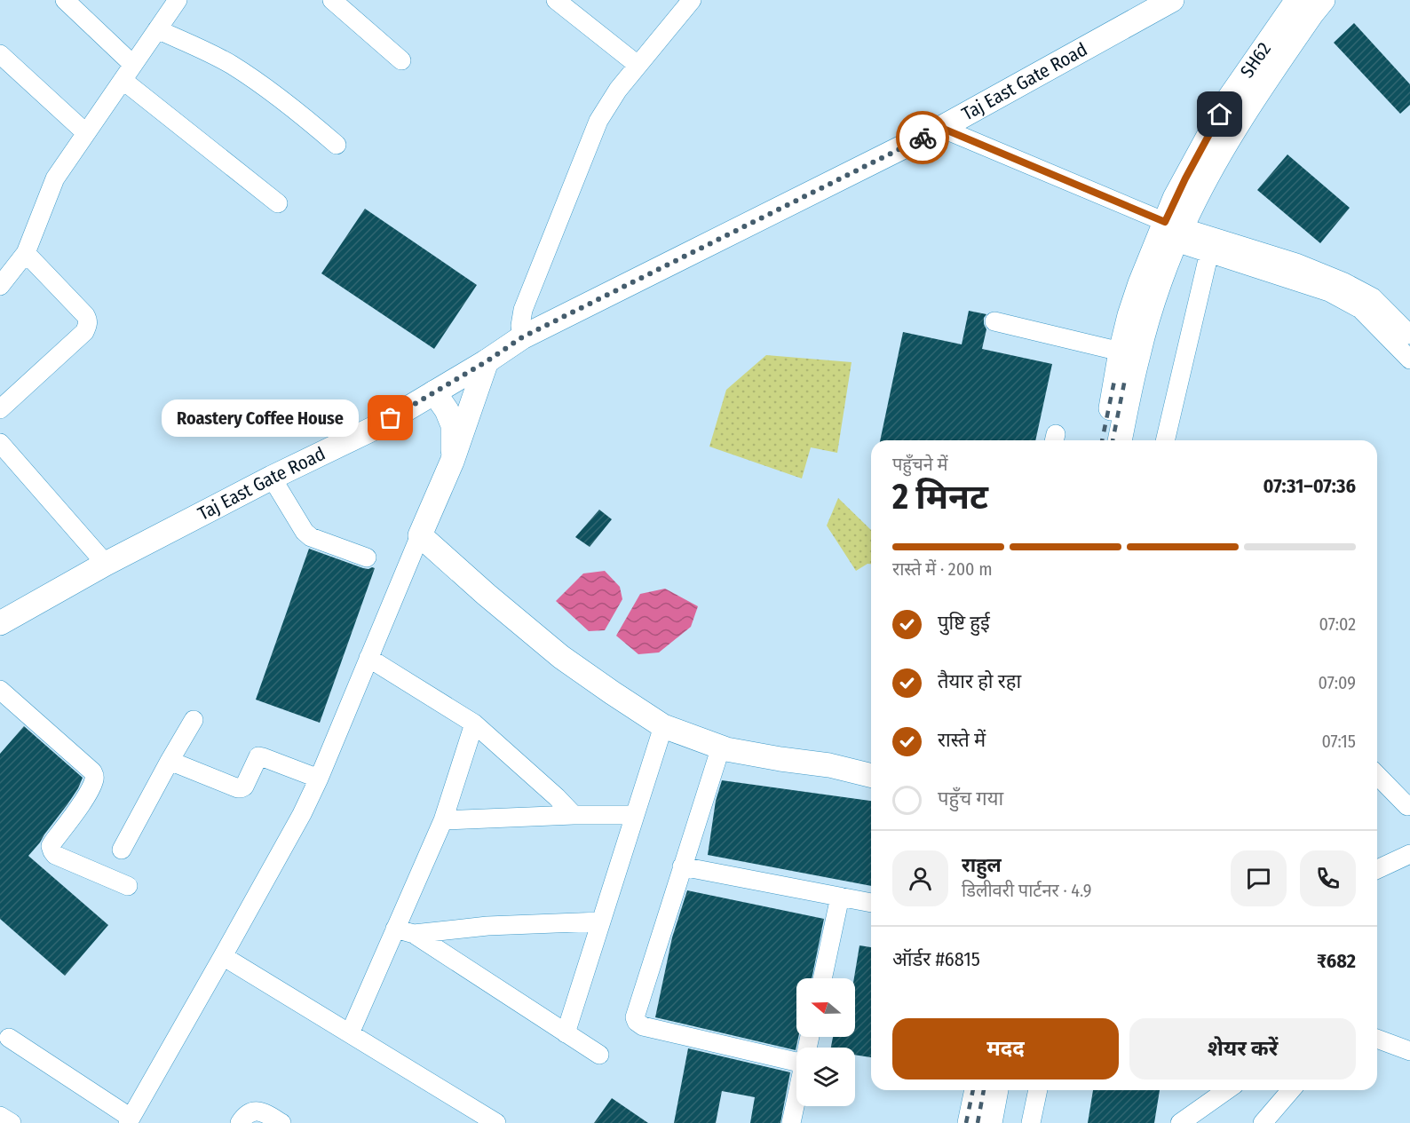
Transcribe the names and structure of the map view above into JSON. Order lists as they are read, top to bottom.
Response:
{
  "streets": {
    "main road": ["SH62", "Taj East Gate Road"]
  },
  "places": ["Roastery Coffee House"],
  "north": "left",
  "page": {
    "bubble": "Roastery Coffee House",
    "heading": ["2 मिनट", "पहुँचने में", "07:31–07:36"],
    "panel": [
      "राहुल",
      "डिलीवरी पार्टनर · 4.9",
      "ऑर्डर #6815",
      "₹682"
    ],
    "bar": "रास्ते में · 200 m",
    "list": [
      ["पुष्टि हुई", "07:02"],
      ["तैयार हो रहा", "07:09"],
      ["रास्ते में", "07:15"],
      "पहुँच गया"
    ],
    "buttons": ["मदद", "शेयर करें"]
  }
}
